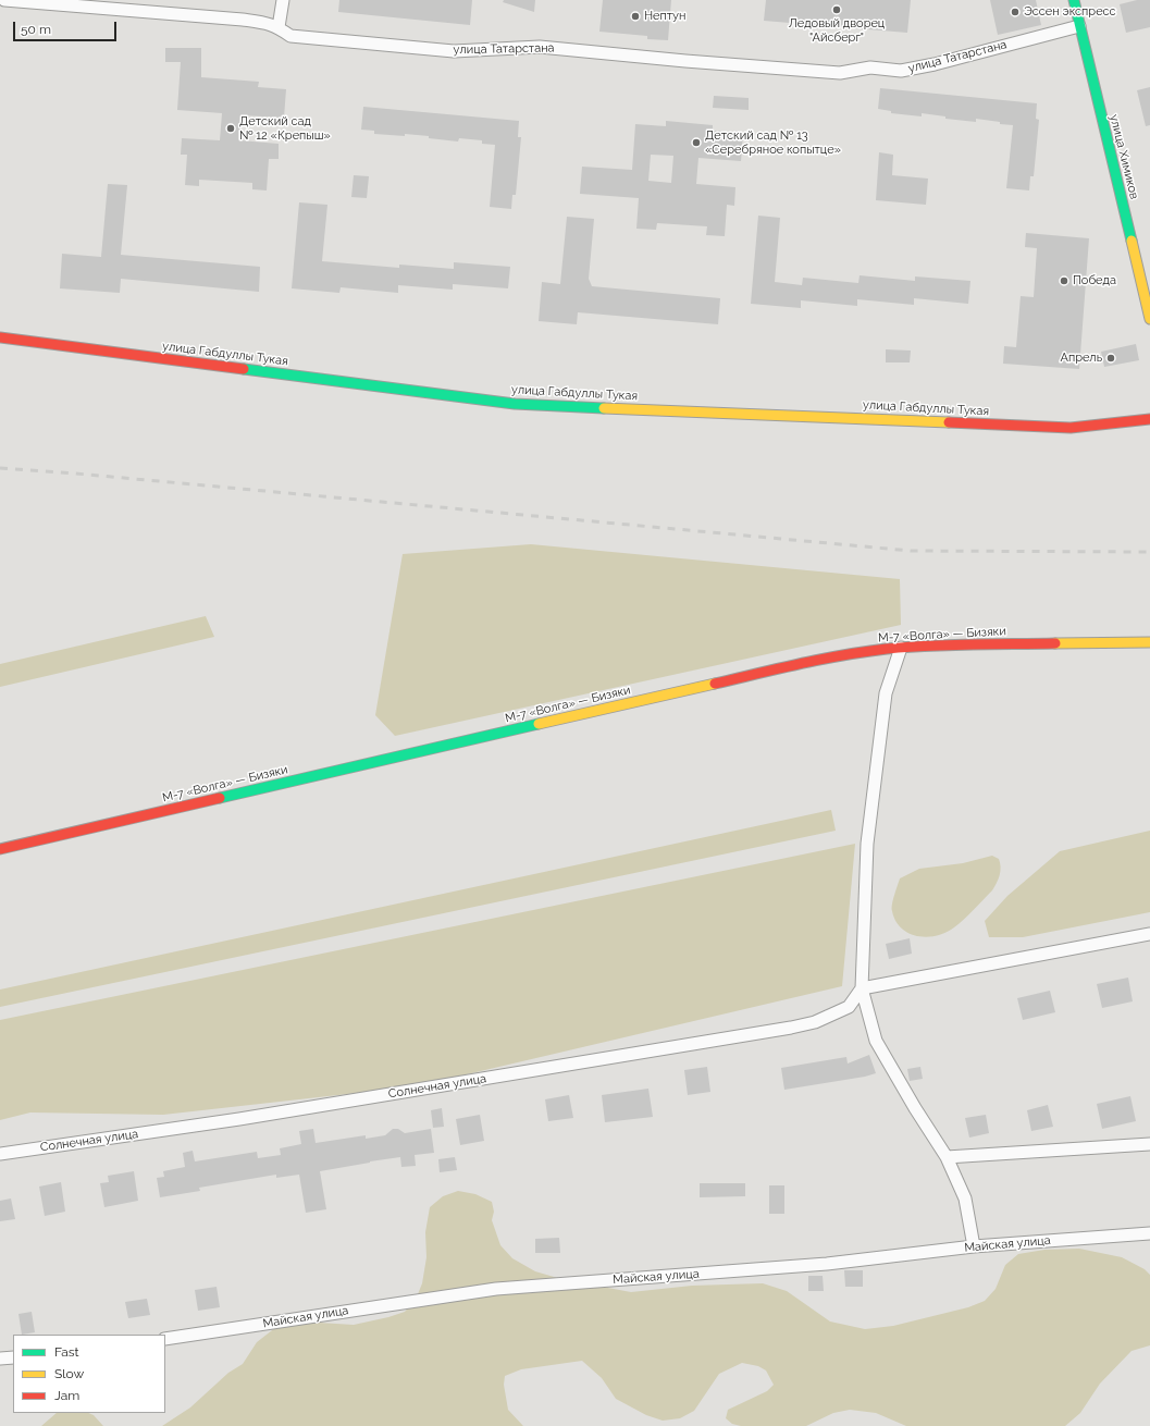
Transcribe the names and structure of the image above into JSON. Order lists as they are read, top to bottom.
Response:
{
  "streets": {
    "street": [
      "улица Татарстана",
      "улица Химиков",
      "улица Габдуллы Тукая",
      "М-7 «Волга» — Бизяки",
      "Солнечная улица",
      "Майская улица"
    ]
  },
  "crossings": [
    ["улица Татарстана", "улица Химиков"]
  ],
  "places": [
    "Ледовый дворец \"Айсберг\"",
    "Эссен экспресс",
    "Нептун",
    "Детский сад № 12 «Крепыш»",
    "Детский сад № 13 «Серебряное копытце»",
    "Победа",
    "Апрель"
  ],
  "legend": ["Fast", "Slow", "Jam"],
  "scale_bar": "50 m"
}
